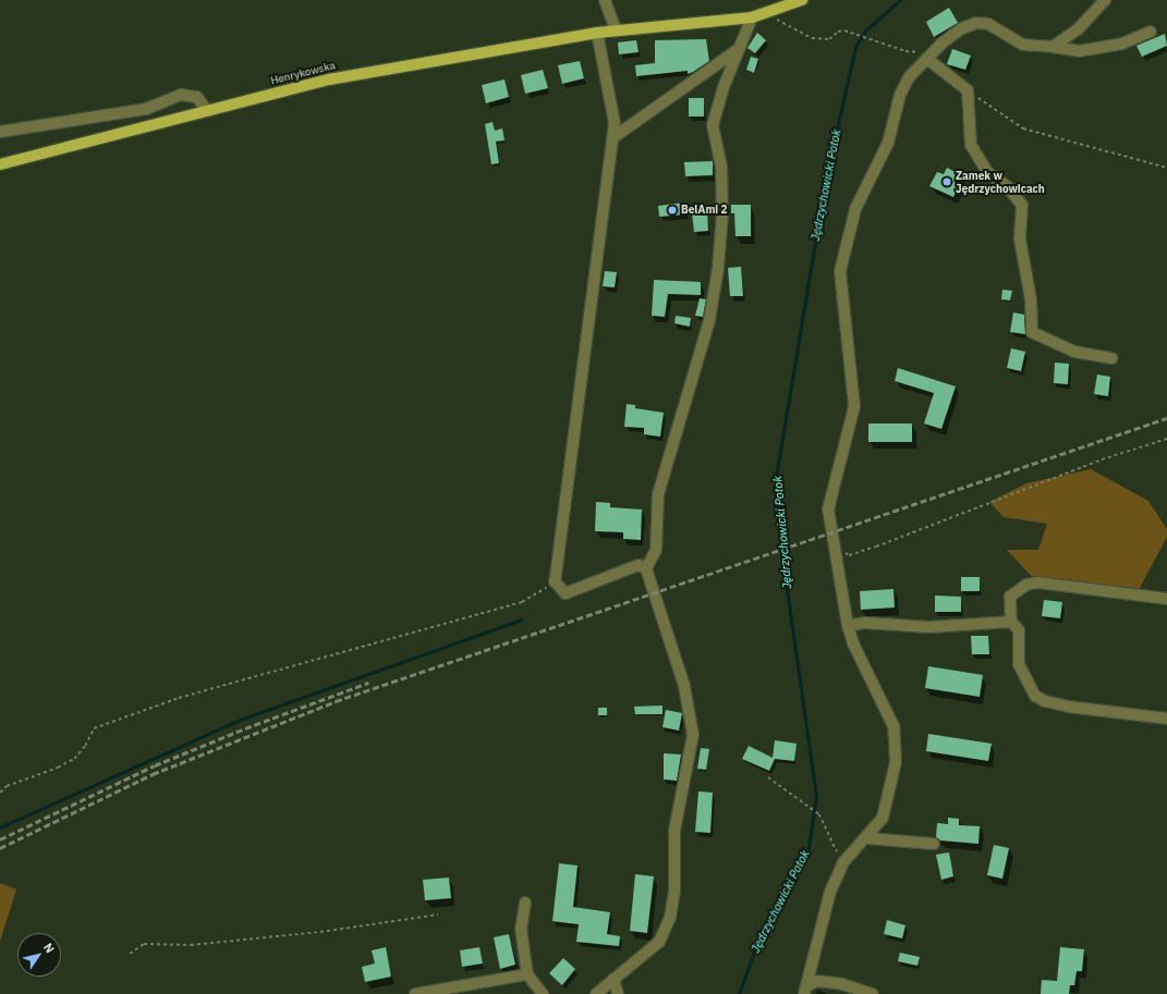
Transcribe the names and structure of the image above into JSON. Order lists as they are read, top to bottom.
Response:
{
  "streets": {
    "main road": ["Henrykowska"]
  },
  "water": ["Jędrzychowicki Potok"],
  "places": ["Zamek w Jędrzychowicach", "BelAmi 2"],
  "north": "top right"
}
